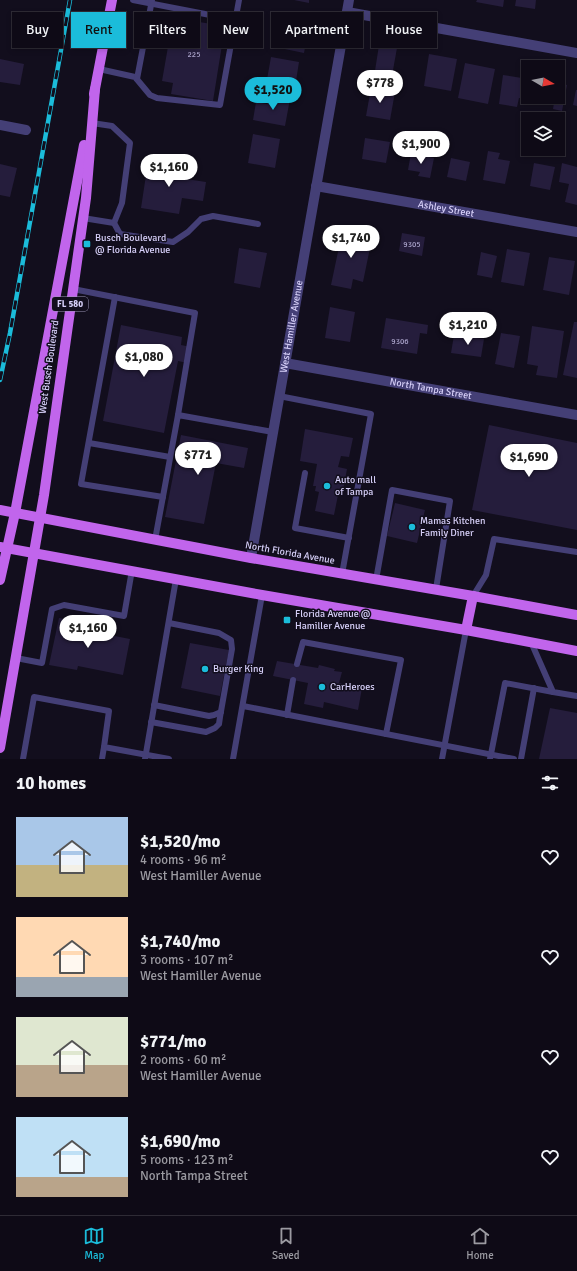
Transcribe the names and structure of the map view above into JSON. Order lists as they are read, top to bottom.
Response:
{
  "streets": {
    "main road": ["FL 580", "West Busch Boulevard", "North Florida Avenue"],
    "street": ["Ashley Street", "West Hamiller Avenue", "North Tampa Street"]
  },
  "crossings": [
    ["Ashley Street", "West Hamiller Avenue"],
    ["FL 580", "West Busch Boulevard"],
    ["FL 580", "North Florida Avenue"],
    ["West Hamiller Avenue", "North Tampa Street"],
    ["West Hamiller Avenue", "North Florida Avenue"],
    ["West Busch Boulevard", "North Florida Avenue"]
  ],
  "places": {
    "transit": ["Busch Boulevard @ Florida Avenue", "Florida Avenue @ Hamiller Avenue"],
    "other": [
      "Auto mall of Tampa",
      "Mamas Kitchen Family Diner",
      "Burger King",
      "CarHeroes"
    ]
  },
  "house_numbers": ["225", "9305", "9306"],
  "north": "right",
  "page": {
    "chip": [
      "Buy",
      "Rent",
      "Filters",
      "New",
      "Apartment",
      "House"
    ],
    "price": [
      "$778",
      "$1,520",
      "$1,900",
      "$1,160",
      "$1,740",
      "$1,210",
      "$1,080",
      "$771",
      "$1,690",
      "$1,160"
    ],
    "heading": "10 homes",
    "list": [
      {
        "name": "$1,520/mo",
        "note": "4 rooms · 96 m² · West Hamiller Avenue"
      },
      {
        "name": "$1,740/mo",
        "note": "3 rooms · 107 m² · West Hamiller Avenue"
      },
      {
        "name": "$771/mo",
        "note": "2 rooms · 60 m² · West Hamiller Avenue"
      },
      {
        "name": "$1,690/mo",
        "note": "5 rooms · 123 m² · North Tampa Street"
      }
    ],
    "tabs": ["Map", "Saved", "Home"]
  }
}
